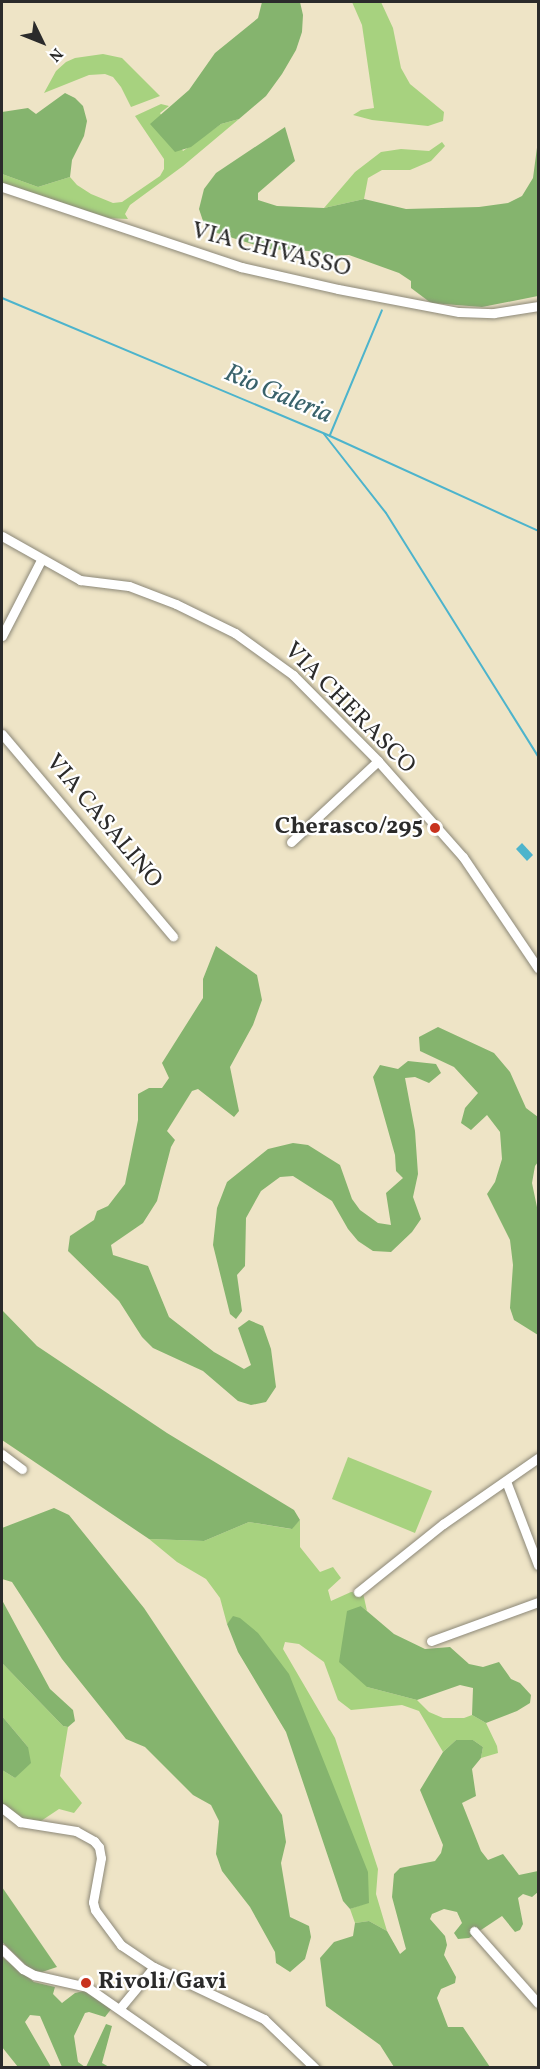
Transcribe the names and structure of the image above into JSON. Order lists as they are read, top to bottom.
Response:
{
  "streets": {
    "street": ["VIA CHIVASSO", "VIA CHERASCO", "VIA CASALINO"]
  },
  "water": ["Rio Galeria"],
  "places": ["Cherasco/295", "Rivoli/Gavi"],
  "north": "bottom right"
}
